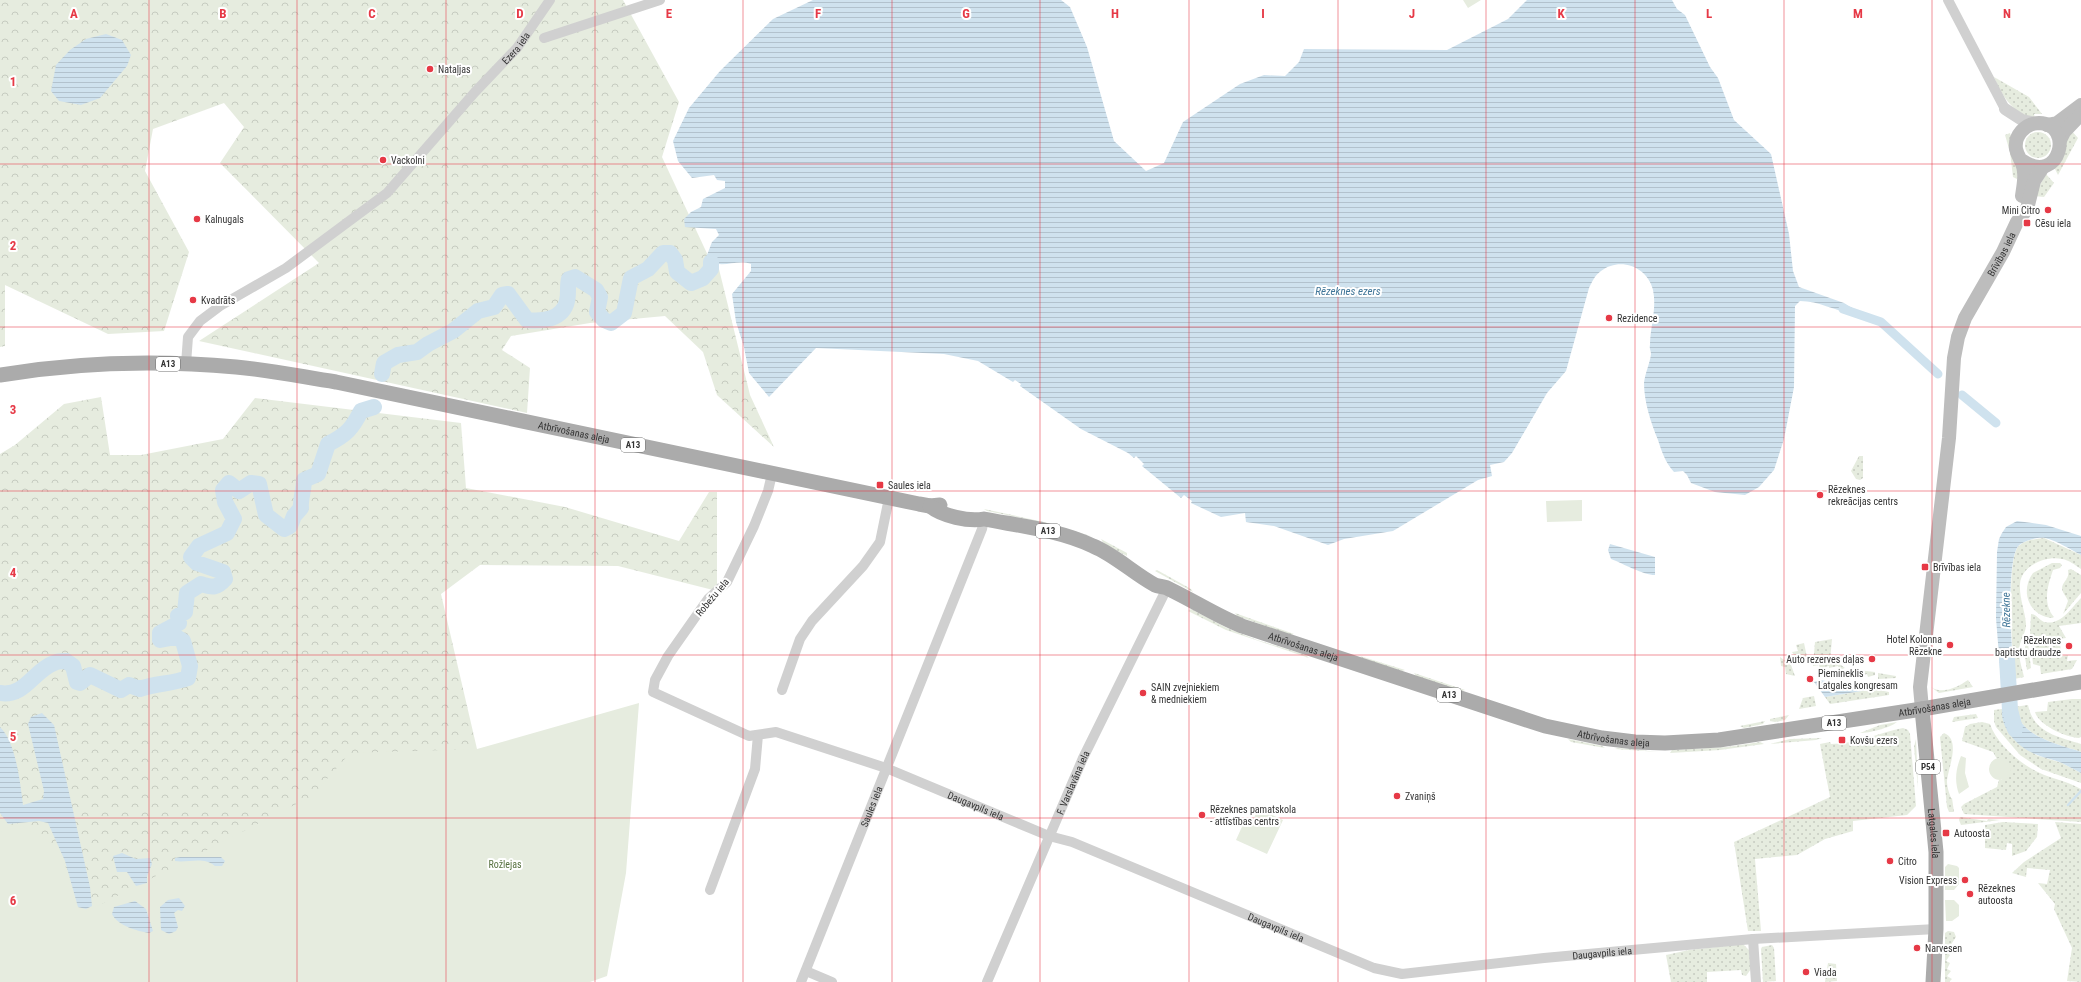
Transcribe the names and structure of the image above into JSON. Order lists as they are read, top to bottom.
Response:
{
  "streets": {
    "main road": [
      "Brīvības iela",
      "A13",
      "Atbrīvošanas aleja",
      "P54",
      "Latgales iela"
    ],
    "street": [
      "Ezera iela",
      "Robežu iela",
      "F. Varslavāna iela",
      "Daugavpils iela",
      "Saules iela"
    ]
  },
  "crossings": [
    ["Ezera iela", "A13"],
    ["Ezera iela", "Atbrīvošanas aleja"],
    ["Brīvības iela", "Atbrīvošanas aleja"],
    ["Brīvības iela", "Latgales iela"],
    ["A13", "Atbrīvošanas aleja"],
    ["Atbrīvošanas aleja", "Robežu iela"],
    ["Atbrīvošanas aleja", "F. Varslavāna iela"],
    ["Atbrīvošanas aleja", "Saules iela"],
    ["Atbrīvošanas aleja", "Latgales iela"],
    ["Robežu iela", "Daugavpils iela"],
    ["F. Varslavāna iela", "Daugavpils iela"],
    ["Daugavpils iela", "Saules iela"],
    ["Daugavpils iela", "Latgales iela"]
  ],
  "water": ["Rēzeknes ezers", "Rēzekne"],
  "parks": ["Rožlejas"],
  "places": {
    "other": [
      "Nataļjas",
      "Vackolni",
      "Mini Citro",
      "Kalnugals",
      "Kvadrāts",
      "Rezidence",
      "Rēzeknes rekreācijas centrs",
      "Hotel Kolonna Rēzekne",
      "Rēzeknes baptistu draudze",
      "Auto rezerves daļas",
      "Piemineklis Latgales kongresam",
      "SAIN zvejniekiem & medniekiem",
      "Zvaniņš",
      "Rēzeknes pamatskola - attīstības centrs",
      "Citro",
      "Vision Express",
      "Rēzeknes autoosta",
      "Narvesen",
      "Viada"
    ],
    "transit": [
      "Cēsu iela",
      "Saules iela",
      "Brīvības iela",
      "Kovšu ezers",
      "Autoosta"
    ]
  },
  "grid": {
    "columns": [
      "A",
      "B",
      "C",
      "D",
      "E",
      "F",
      "G",
      "H",
      "I",
      "J",
      "K",
      "L",
      "M",
      "N"
    ],
    "rows": [
      "1",
      "2",
      "3",
      "4",
      "5",
      "6"
    ]
  }
}
